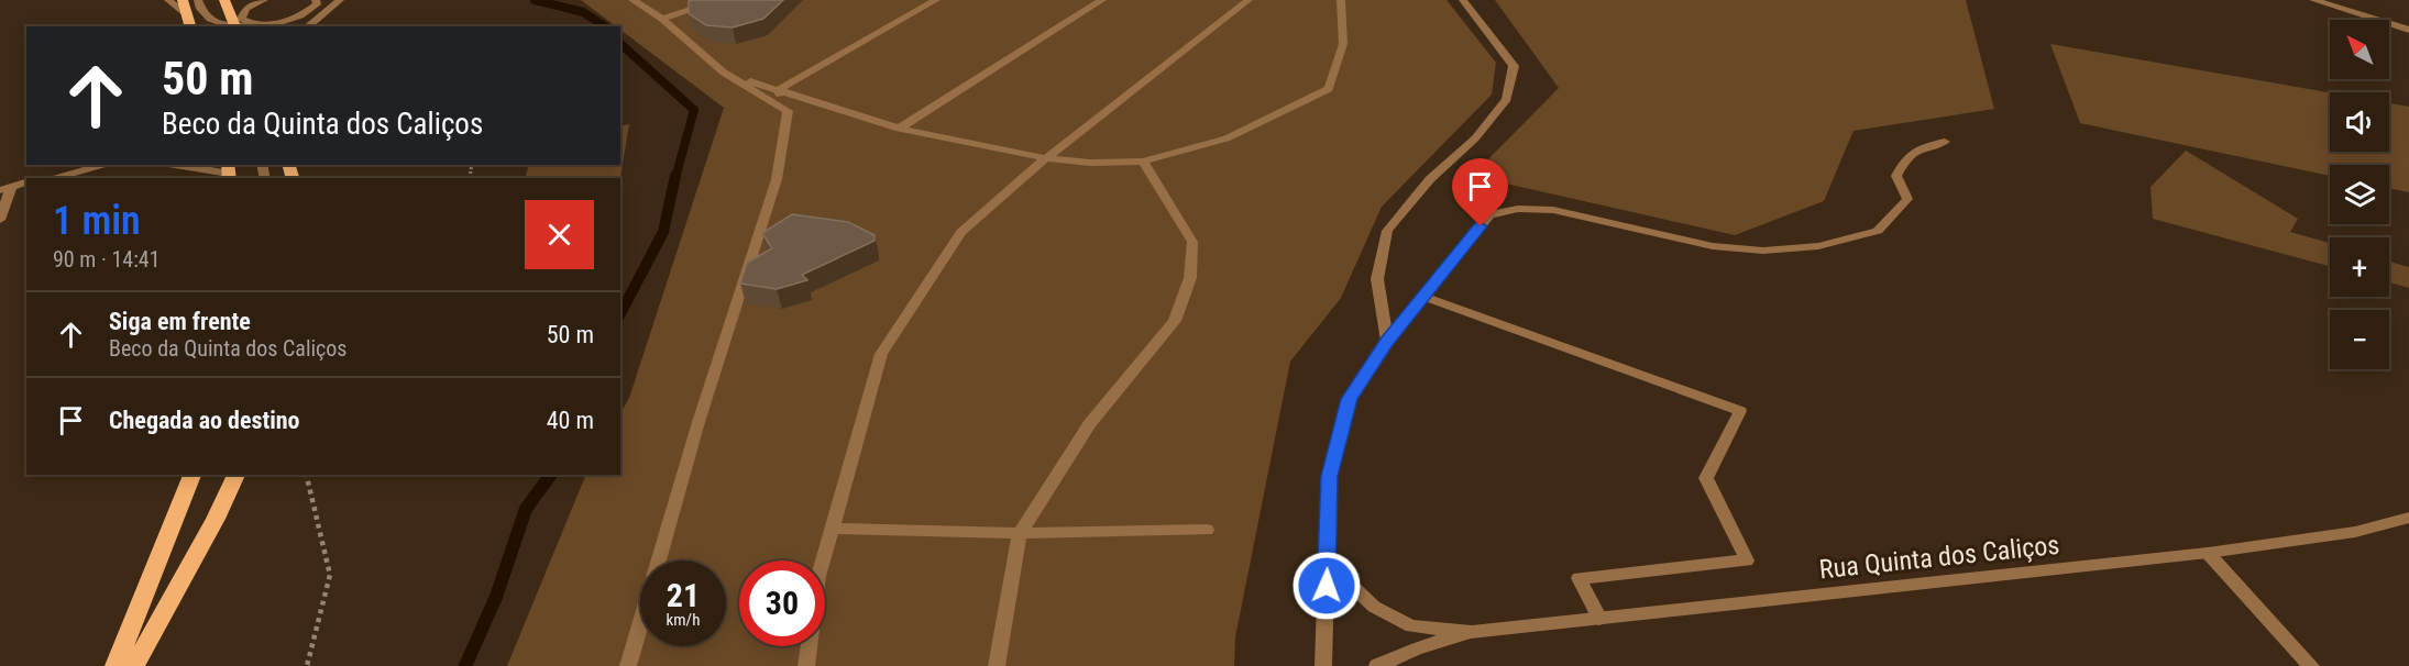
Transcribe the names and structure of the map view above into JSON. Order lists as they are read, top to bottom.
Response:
{
  "streets": {
    "street": ["Rua Quinta dos Caliços"]
  },
  "north": "top left",
  "page": {
    "map_buttons": ["+", "−"],
    "turn": ["50 m", "Beco da Quinta dos Caliços"],
    "heading": ["1 min", "90 m · 14:41"],
    "list": [
      {
        "name": "Siga em frente",
        "note": "Beco da Quinta dos Caliços",
        "value": "50 m"
      },
      {
        "name": "Chegada ao destino",
        "value": "40 m"
      }
    ],
    "speed": "21 km/h",
    "limit": "30"
  }
}
